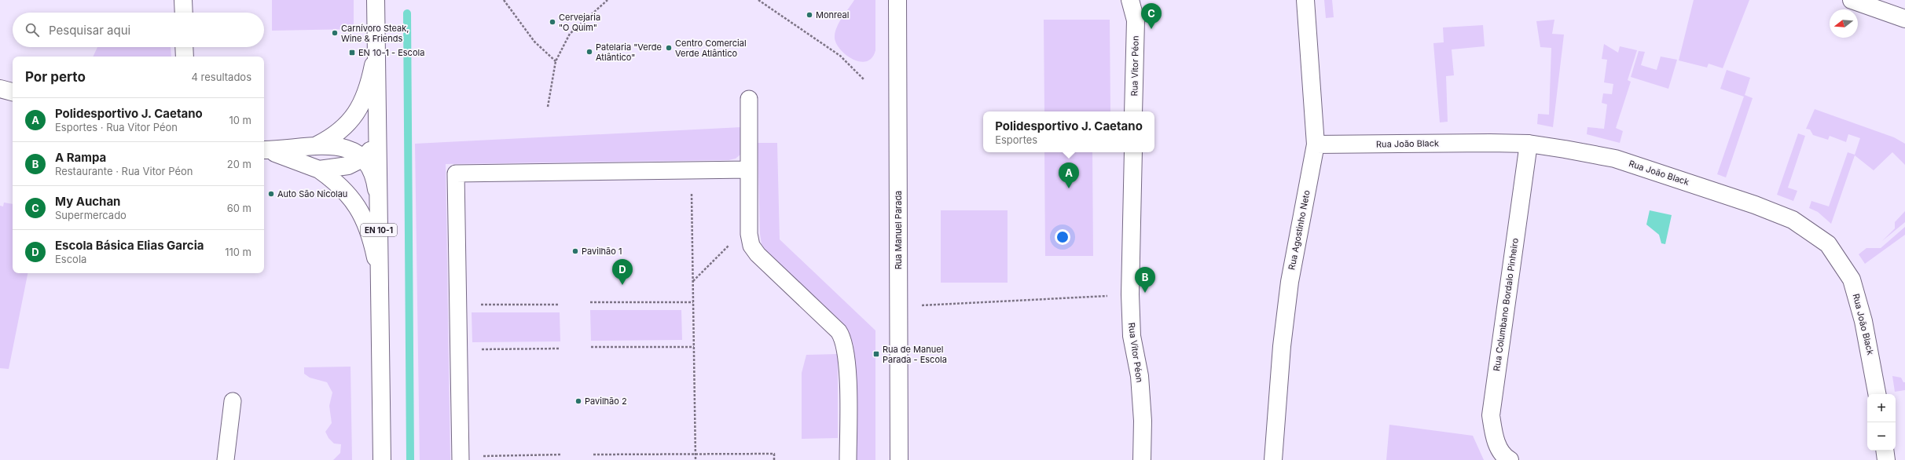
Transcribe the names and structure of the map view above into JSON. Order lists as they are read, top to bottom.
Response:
{
  "streets": {
    "street": [
      "Rua Vitor Péon",
      "Rua João Black",
      "EN 10-1",
      "Rua Manuel Parada",
      "Rua Agostinho Neto",
      "Rua Columbano Bordalo Pinheiro"
    ]
  },
  "crossings": [
    ["Rua João Black", "Rua Agostinho Neto"],
    ["Rua João Black", "Rua Columbano Bordalo Pinheiro"]
  ],
  "places": {
    "other": [
      "Monreal",
      "Cervejaria \"O Quim\"",
      "Carnívoro Steak, Wine & Friends",
      "Centro Comercial Verde Atlântico",
      "Patelaria \"Verde Atlântico\"",
      "Auto São Nicolau",
      "Pavilhão 1",
      "Pavilhão 2"
    ],
    "transit": ["EN 10-1 - Escola", "Rua de Manuel Parada - Escola"]
  },
  "north": "left",
  "page": {
    "pins": [
      "C",
      "A",
      "D",
      "B"
    ],
    "search": "Pesquisar aqui",
    "heading": ["Por perto", "4 resultados"],
    "list": [
      {
        "mark": "A",
        "name": "Polidesportivo J. Caetano",
        "note": "Esportes · Rua Vitor Péon",
        "value": "10 m"
      },
      {
        "mark": "B",
        "name": "A Rampa",
        "note": "Restaurante · Rua Vitor Péon",
        "value": "20 m"
      },
      {
        "mark": "C",
        "name": "My Auchan",
        "note": "Supermercado",
        "value": "60 m"
      },
      {
        "mark": "D",
        "name": "Escola Básica Elias Garcia",
        "note": "Escola",
        "value": "110 m"
      }
    ],
    "popup": ["Polidesportivo J. Caetano", "Esportes"],
    "map_buttons": ["+", "−"]
  }
}
